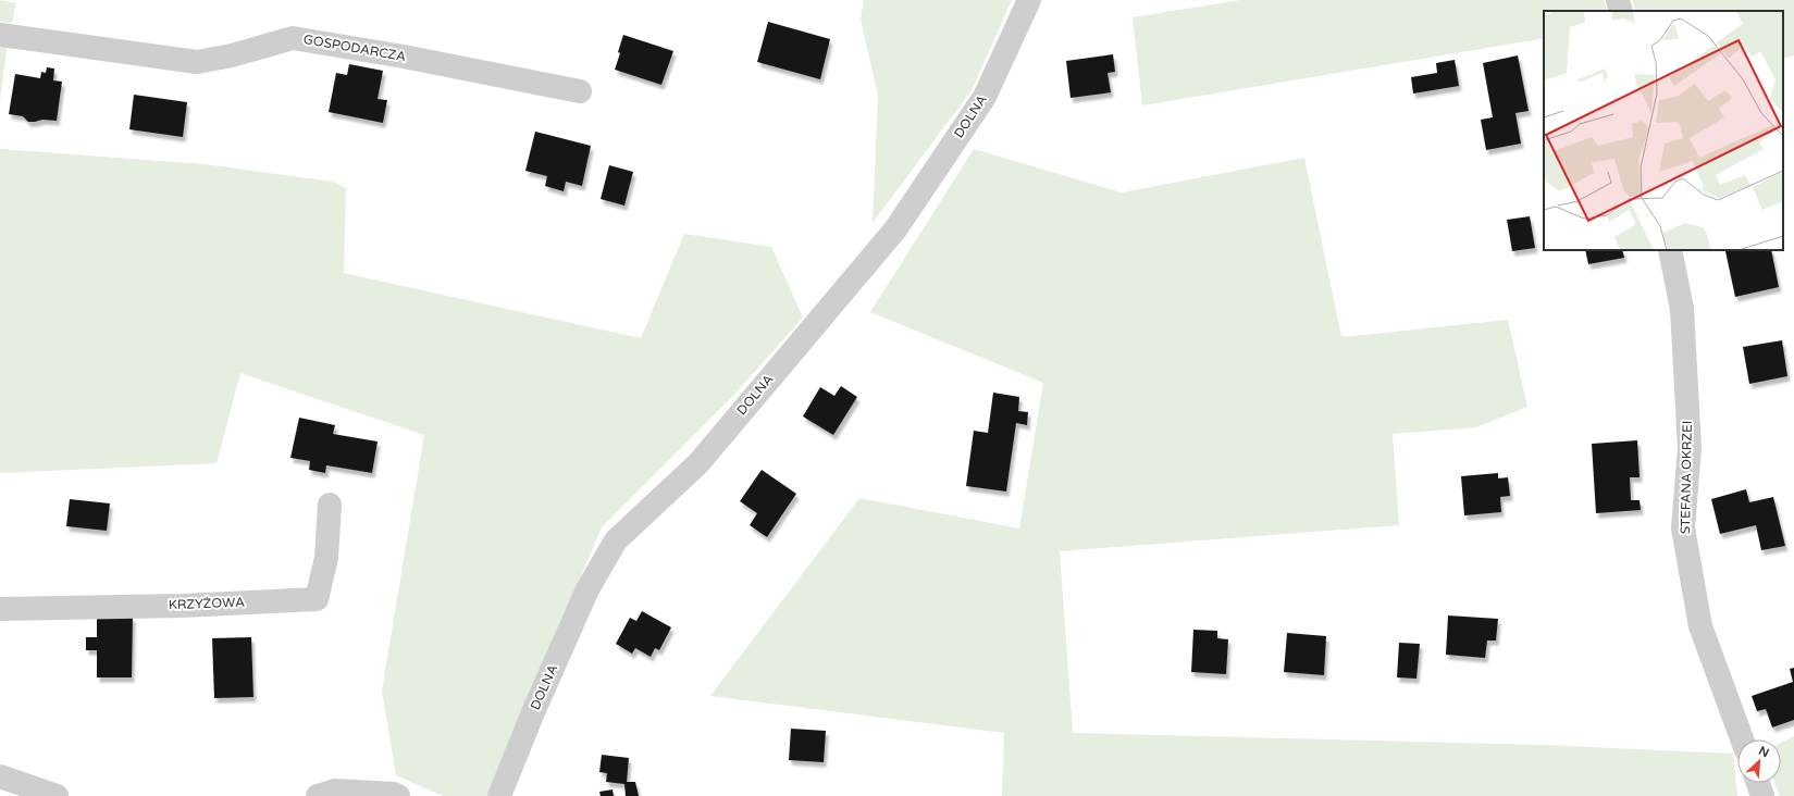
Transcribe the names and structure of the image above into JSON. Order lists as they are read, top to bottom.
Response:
{
  "streets": {
    "street": [
      "GOSPODARCZA",
      "DOLNA",
      "STEFANA OKRZEI",
      "KRZYŻOWA"
    ]
  },
  "north": "top right"
}
